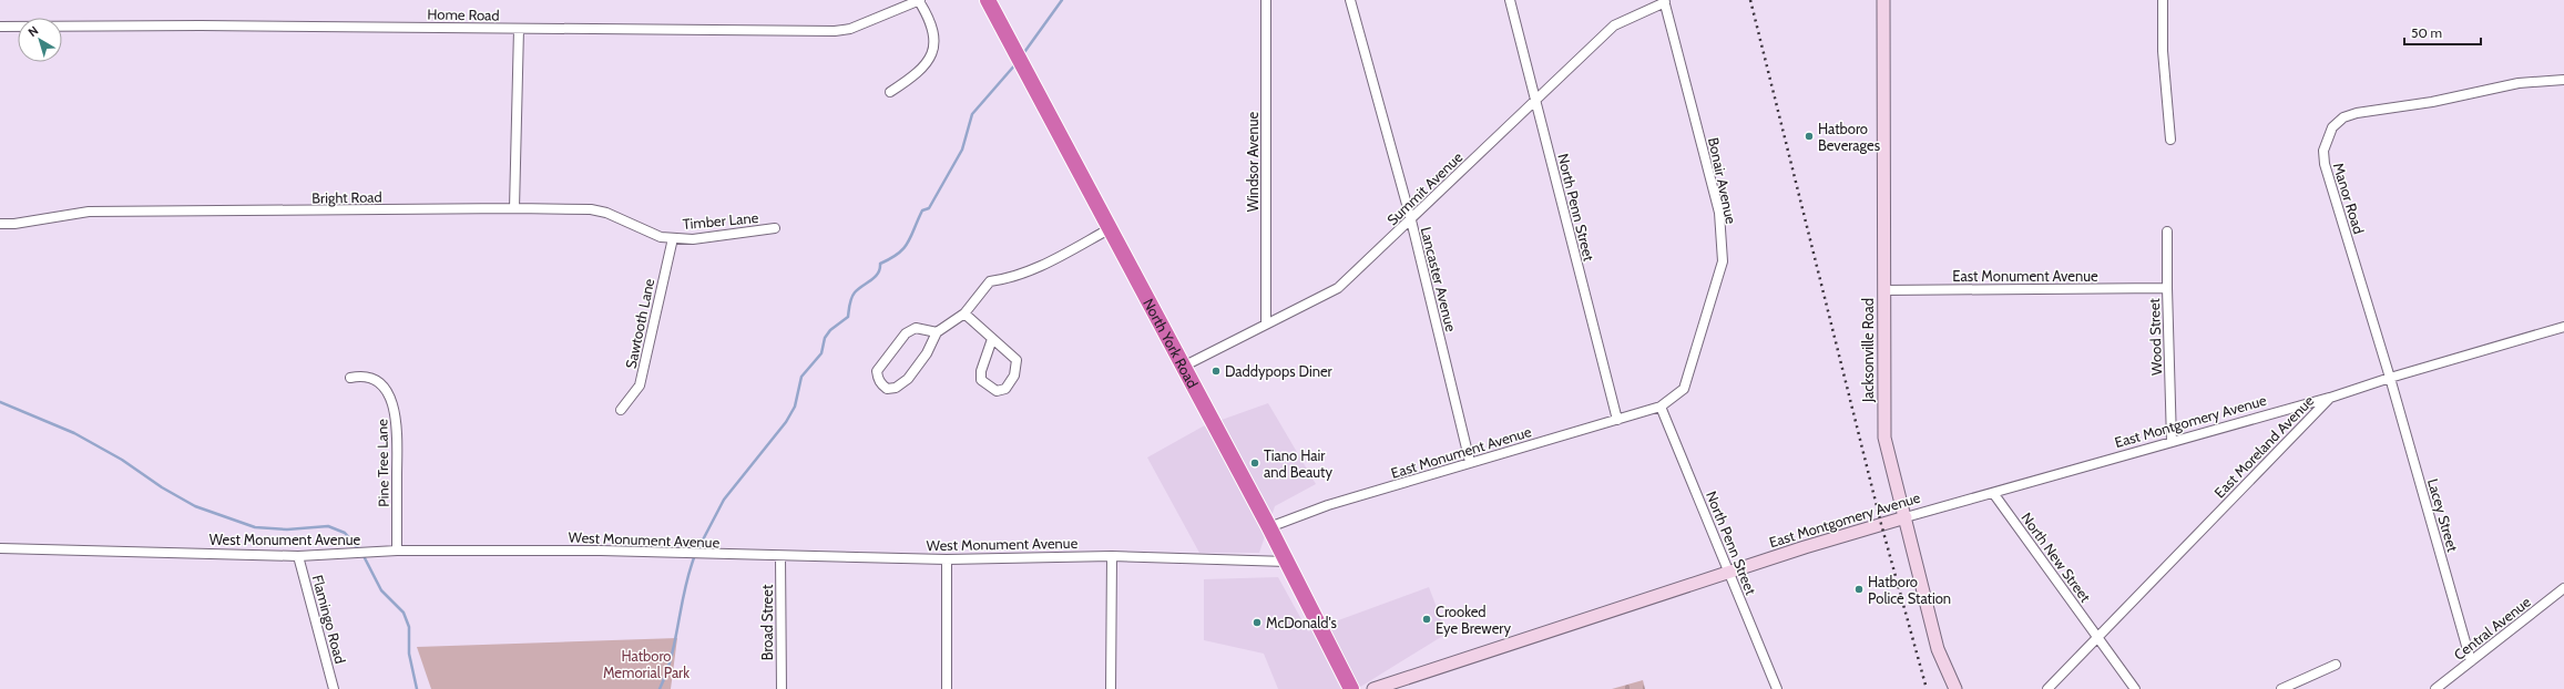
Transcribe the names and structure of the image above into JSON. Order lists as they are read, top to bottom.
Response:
{
  "streets": {
    "highway": ["North York Road"],
    "main road": ["Jacksonville Road", "East Montgomery Avenue"],
    "street": [
      "Home Road",
      "Windsor Avenue",
      "Bonair Avenue",
      "Summit Avenue",
      "Bright Road",
      "Manor Road",
      "North Penn Street",
      "Timber Lane",
      "East Monument Avenue",
      "Lancaster Avenue",
      "Sawtooth Lane",
      "Wood Street",
      "East Moreland Avenue",
      "Pine Tree Lane",
      "Lacey Street",
      "West Monument Avenue",
      "North New Street",
      "Flamingo Road",
      "Broad Street",
      "Central Avenue"
    ]
  },
  "crossings": [
    ["Windsor Avenue", "Summit Avenue"],
    ["Bonair Avenue", "Summit Avenue"],
    ["Bonair Avenue", "North Penn Street"],
    ["Bonair Avenue", "East Monument Avenue"],
    ["Summit Avenue", "North Penn Street"],
    ["Summit Avenue", "Lancaster Avenue"],
    ["Summit Avenue", "North York Road"],
    ["Bright Road", "Timber Lane"],
    ["Manor Road", "East Moreland Avenue"],
    ["Manor Road", "Lacey Street"],
    ["North Penn Street", "East Monument Avenue"],
    ["North Penn Street", "East Montgomery Avenue"],
    ["Timber Lane", "Sawtooth Lane"],
    ["East Monument Avenue", "Lancaster Avenue"],
    ["East Monument Avenue", "Wood Street"],
    ["East Monument Avenue", "North York Road"],
    ["East Monument Avenue", "Jacksonville Road"],
    ["Wood Street", "East Montgomery Avenue"],
    ["North York Road", "West Monument Avenue"],
    ["Jacksonville Road", "East Montgomery Avenue"],
    ["East Montgomery Avenue", "East Moreland Avenue"],
    ["East Montgomery Avenue", "North New Street"],
    ["East Moreland Avenue", "Lacey Street"],
    ["East Moreland Avenue", "North New Street"],
    ["Pine Tree Lane", "West Monument Avenue"],
    ["Lacey Street", "Central Avenue"],
    ["West Monument Avenue", "Flamingo Road"],
    ["West Monument Avenue", "Broad Street"]
  ],
  "parks": ["Hatboro Memorial Park"],
  "places": [
    "Hatboro Beverages",
    "Daddypops Diner",
    "Tiano Hair and Beauty",
    "Hatboro Police Station",
    "Crooked Eye Brewery",
    "McDonald's"
  ],
  "scale_bar": "50 m",
  "north": "top left"
}
